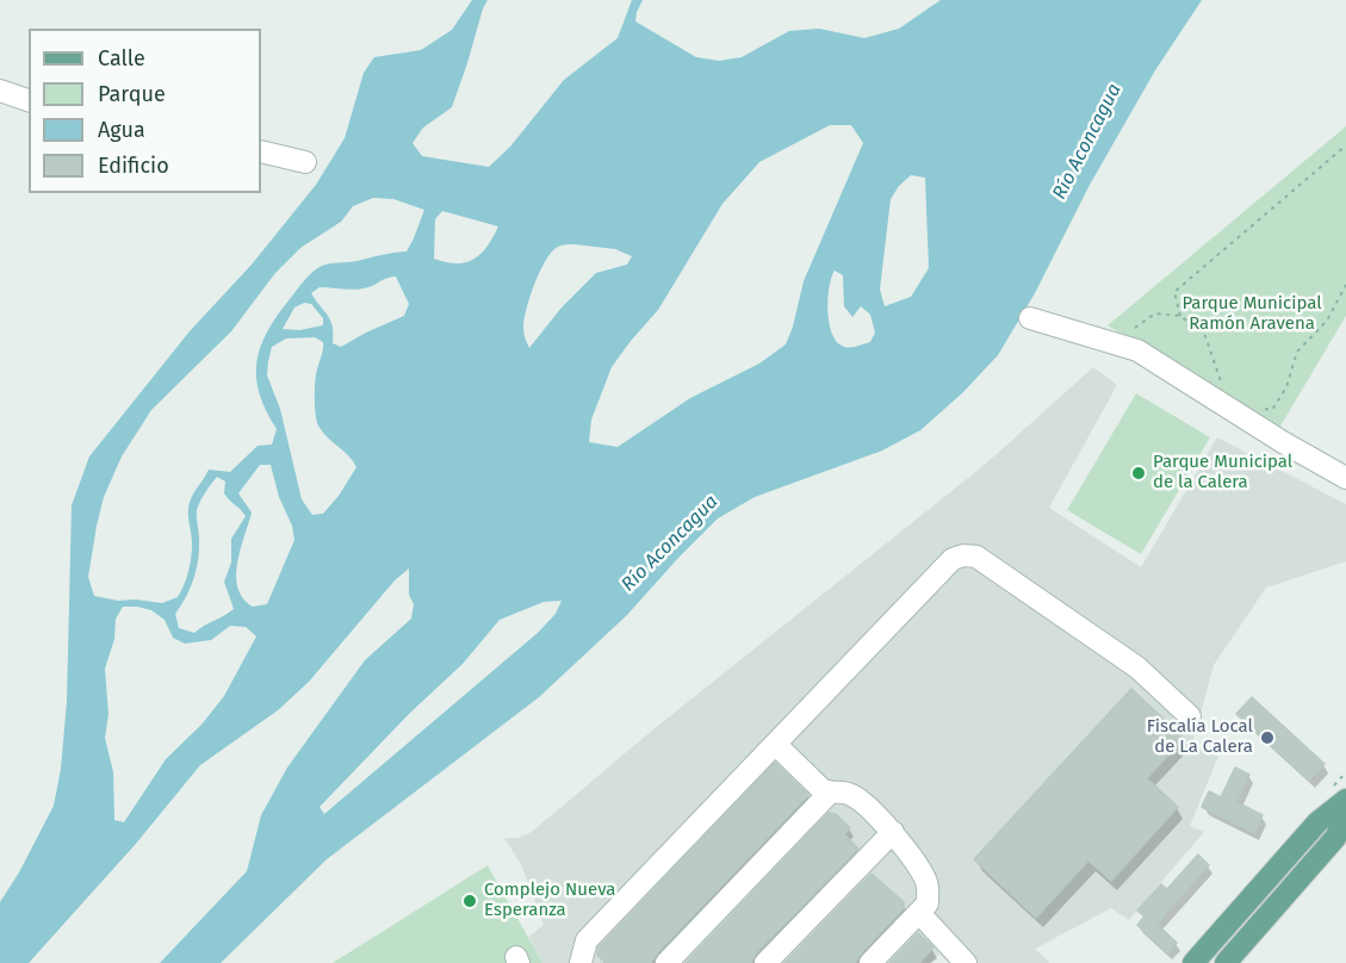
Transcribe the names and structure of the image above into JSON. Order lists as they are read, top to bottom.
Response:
{
  "water": ["Río Aconcagua"],
  "parks": ["Parque Municipal Ramón Aravena"],
  "places": ["Parque Municipal de la Calera", "Fiscalía Local de La Calera", "Complejo Nueva Esperanza"],
  "legend": [
    "Calle",
    "Parque",
    "Agua",
    "Edificio"
  ]
}
